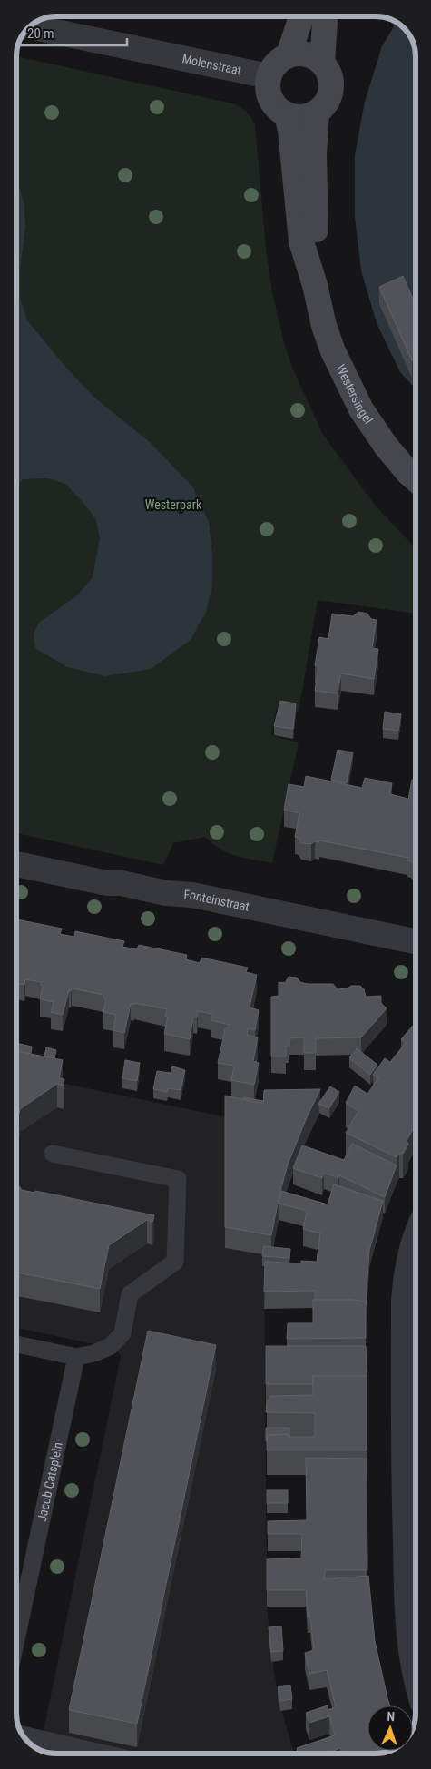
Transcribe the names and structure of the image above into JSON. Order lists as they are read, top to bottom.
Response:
{
  "streets": {
    "main road": ["Westersingel"],
    "street": ["Molenstraat", "Fonteinstraat"],
    "lane": ["Jacob Catsplein"]
  },
  "crossings": [
    ["Molenstraat", "Westersingel"]
  ],
  "parks": ["Westerpark"],
  "scale_bar": "20 m",
  "north": "top"
}
